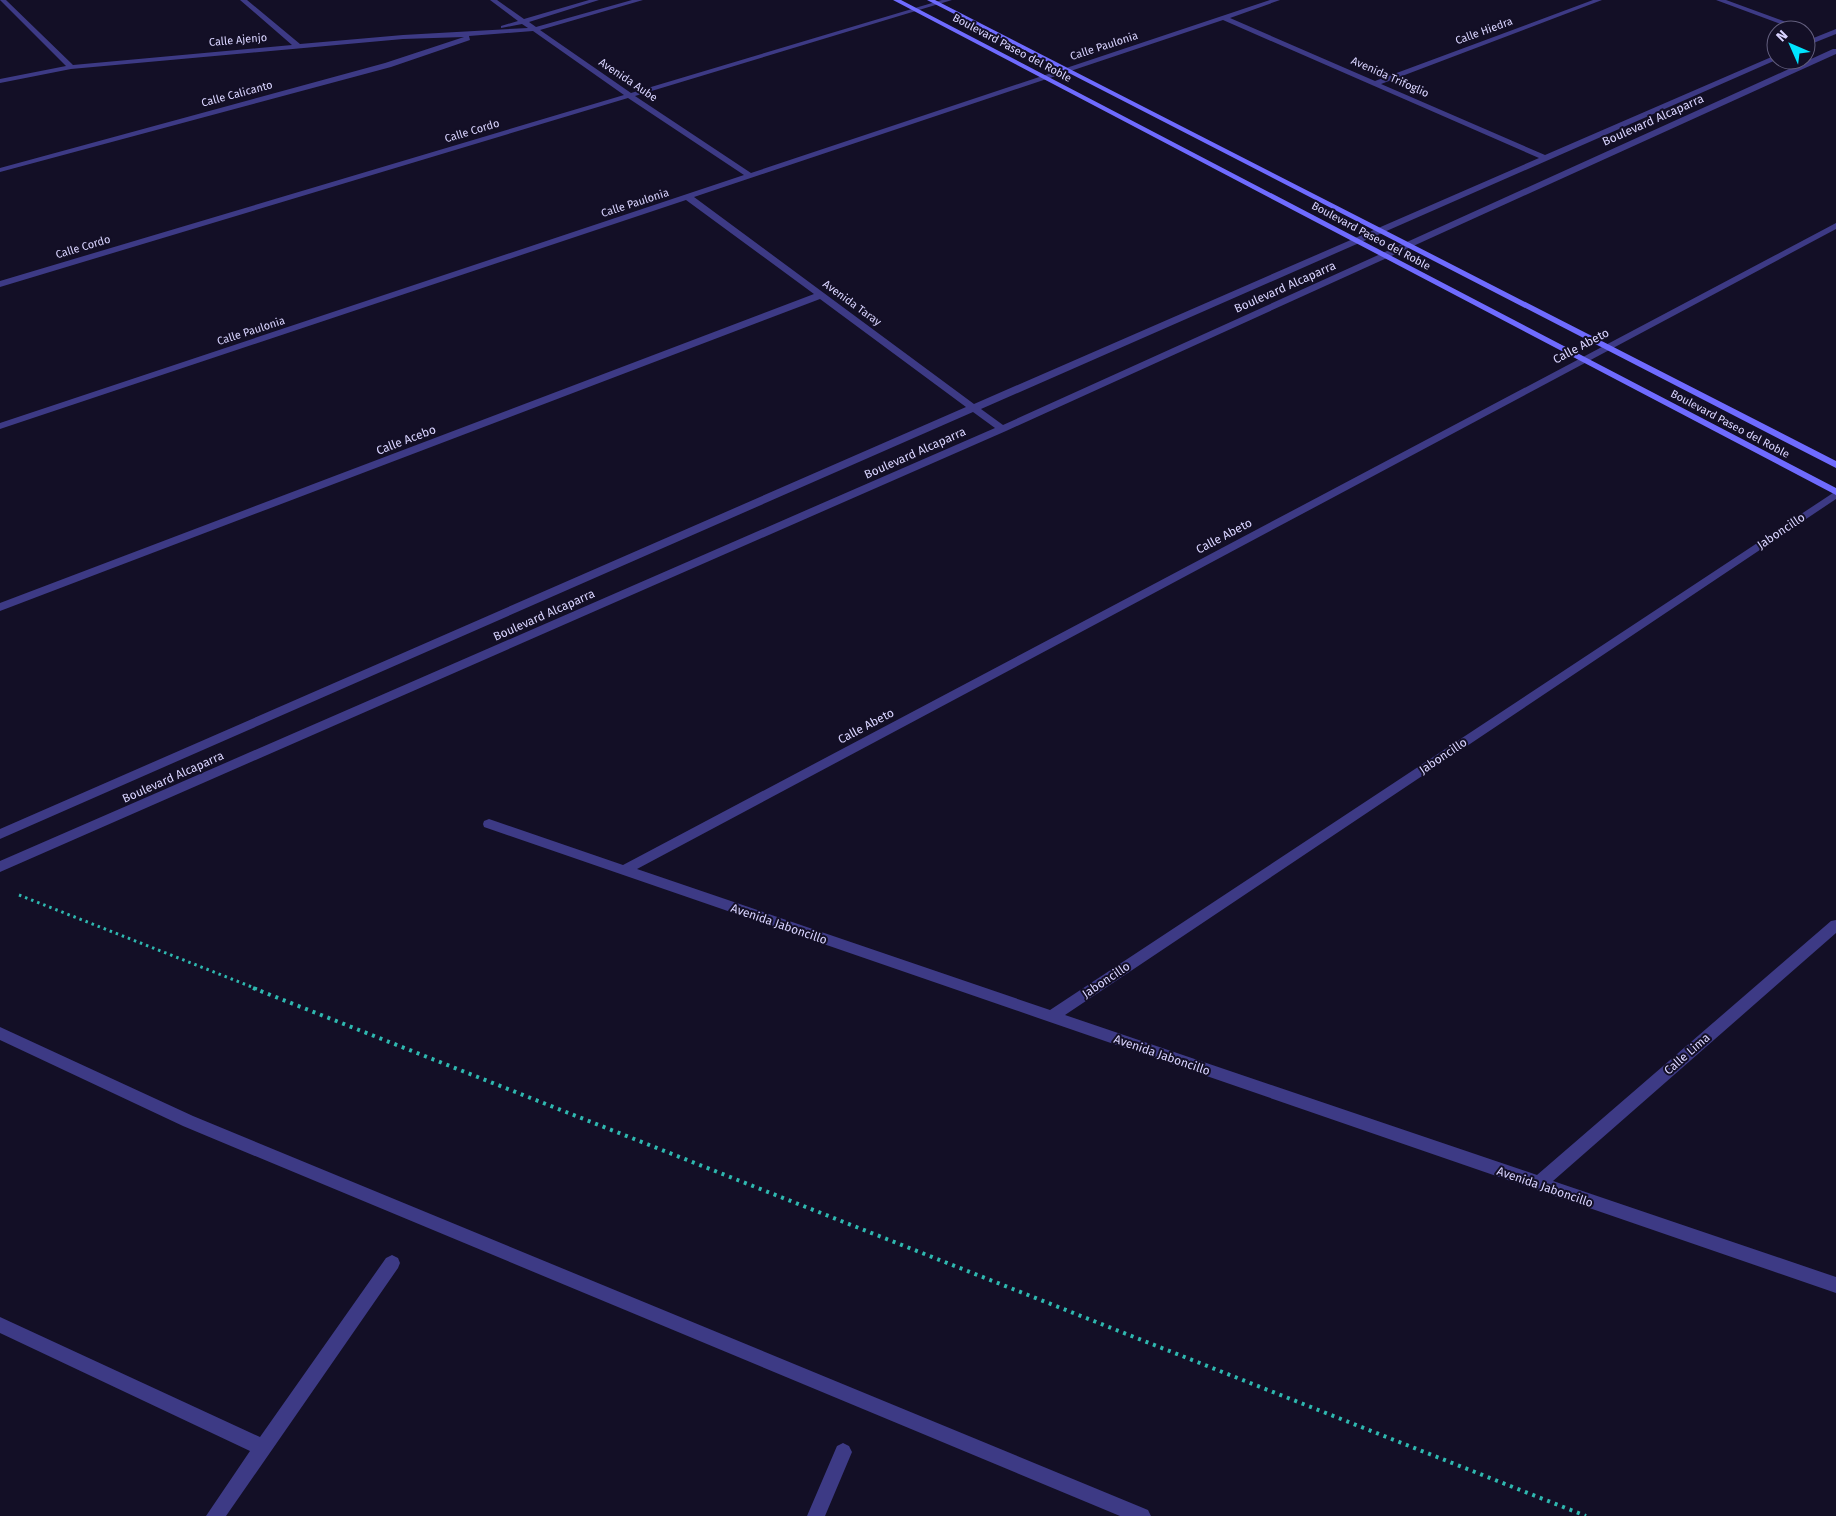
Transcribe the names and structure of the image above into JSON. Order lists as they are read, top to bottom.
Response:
{
  "streets": {
    "street": [
      "Calle Hiedra",
      "Calle Ajenjo",
      "Calle Paulonia",
      "Boulevard Paseo del Roble",
      "Avenida Trifoglio",
      "Avenida Aube",
      "Calle Calicanto",
      "Boulevard Alcaparra",
      "Calle Cordo",
      "Avenida Taray",
      "Calle Abeto",
      "Calle Acebo",
      "Jaboncillo",
      "Avenida Jaboncillo",
      "Calle Lima"
    ]
  },
  "crossings": [
    ["Calle Hiedra", "Avenida Trifoglio"],
    ["Calle Ajenjo", "Avenida Aube"],
    ["Calle Ajenjo", "Calle Calicanto"],
    ["Calle Paulonia", "Boulevard Paseo del Roble"],
    ["Calle Paulonia", "Avenida Trifoglio"],
    ["Calle Paulonia", "Avenida Aube"],
    ["Calle Paulonia", "Avenida Taray"],
    ["Boulevard Paseo del Roble", "Boulevard Alcaparra"],
    ["Boulevard Paseo del Roble", "Calle Cordo"],
    ["Boulevard Paseo del Roble", "Calle Abeto"],
    ["Boulevard Paseo del Roble", "Jaboncillo"],
    ["Avenida Trifoglio", "Boulevard Alcaparra"],
    ["Avenida Aube", "Calle Cordo"],
    ["Boulevard Alcaparra", "Avenida Taray"],
    ["Avenida Taray", "Calle Acebo"],
    ["Calle Abeto", "Avenida Jaboncillo"],
    ["Jaboncillo", "Avenida Jaboncillo"],
    ["Avenida Jaboncillo", "Calle Lima"]
  ],
  "north": "top left"
}
